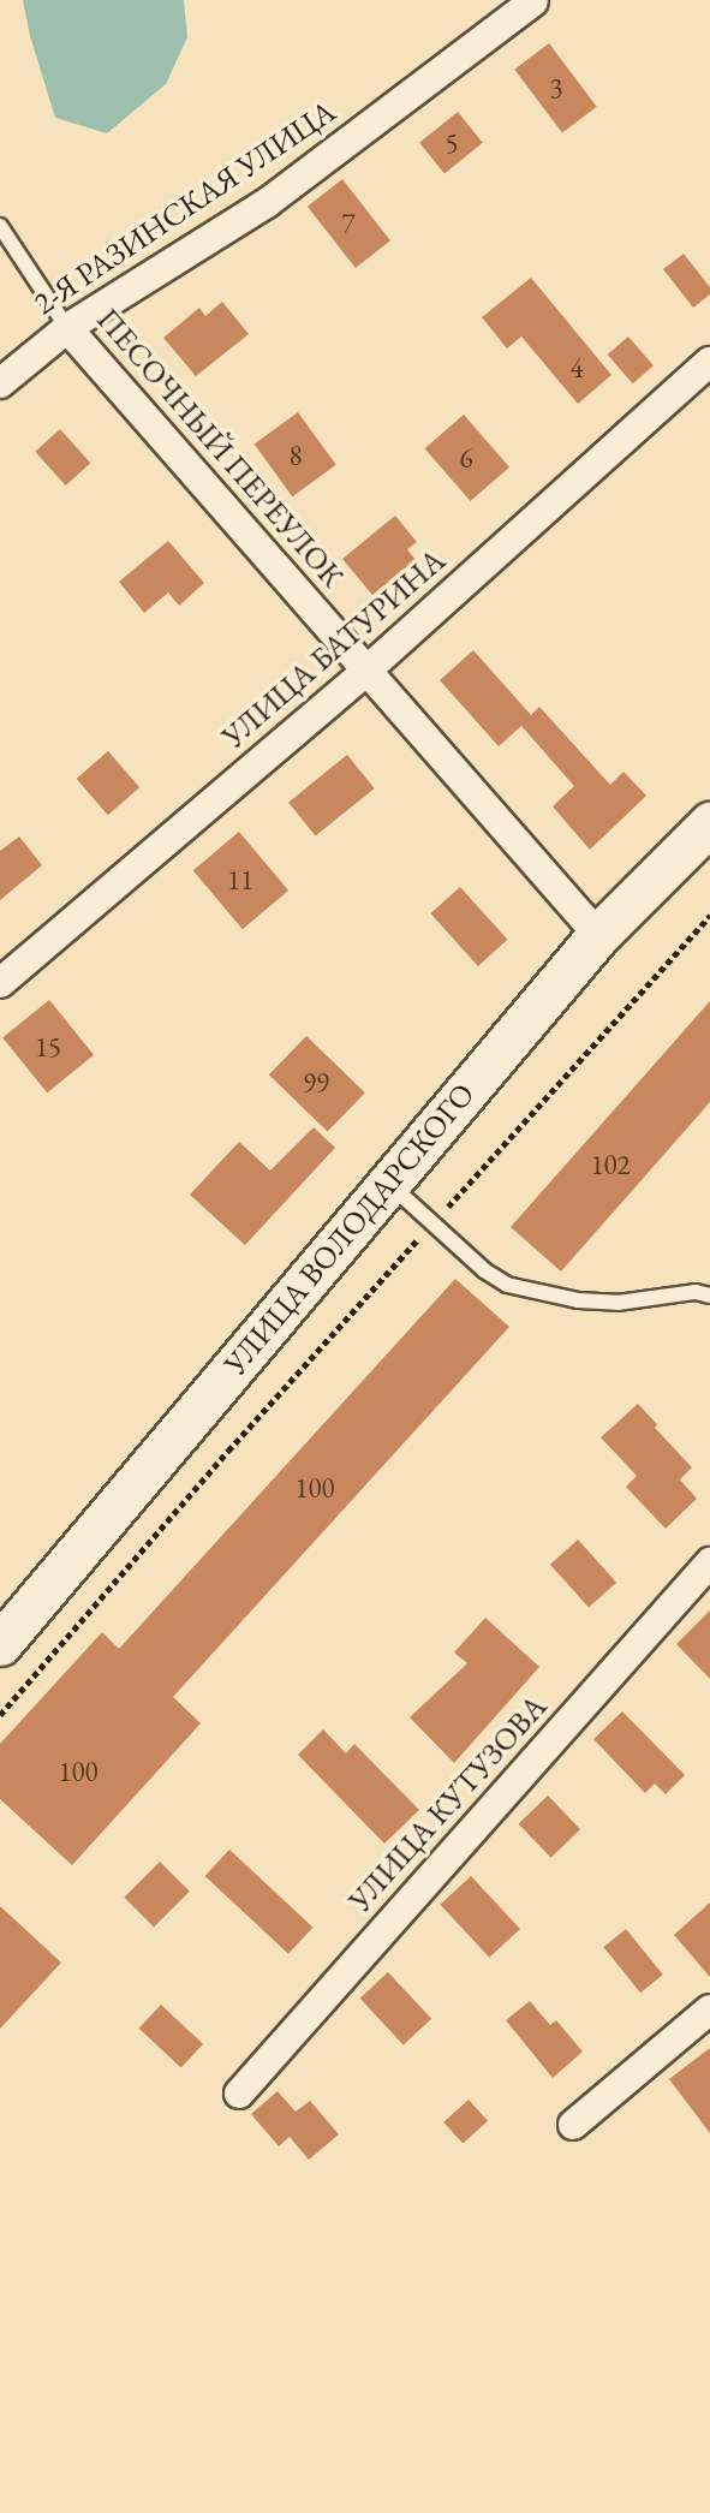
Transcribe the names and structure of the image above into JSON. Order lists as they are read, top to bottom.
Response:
{
  "streets": {
    "main road": ["УЛИЦА ВОЛОДАРСКОГО"],
    "street": [
      "2-Я РАЗИНСКАЯ УЛИЦА",
      "ПЕСОЧНЫЙ ПЕРЕУЛОК",
      "УЛИЦА БАТУРИНА",
      "УЛИЦА КУТУЗОВА"
    ]
  },
  "crossings": [
    ["2-Я РАЗИНСКАЯ УЛИЦА", "ПЕСОЧНЫЙ ПЕРЕУЛОК"],
    ["ПЕСОЧНЫЙ ПЕРЕУЛОК", "УЛИЦА БАТУРИНА"],
    ["ПЕСОЧНЫЙ ПЕРЕУЛОК", "УЛИЦА ВОЛОДАРСКОГО"]
  ],
  "house_numbers": [
    "3",
    "5",
    "7",
    "4",
    "8",
    "6",
    "11",
    "15",
    "99",
    "102",
    "100",
    "100"
  ]
}
